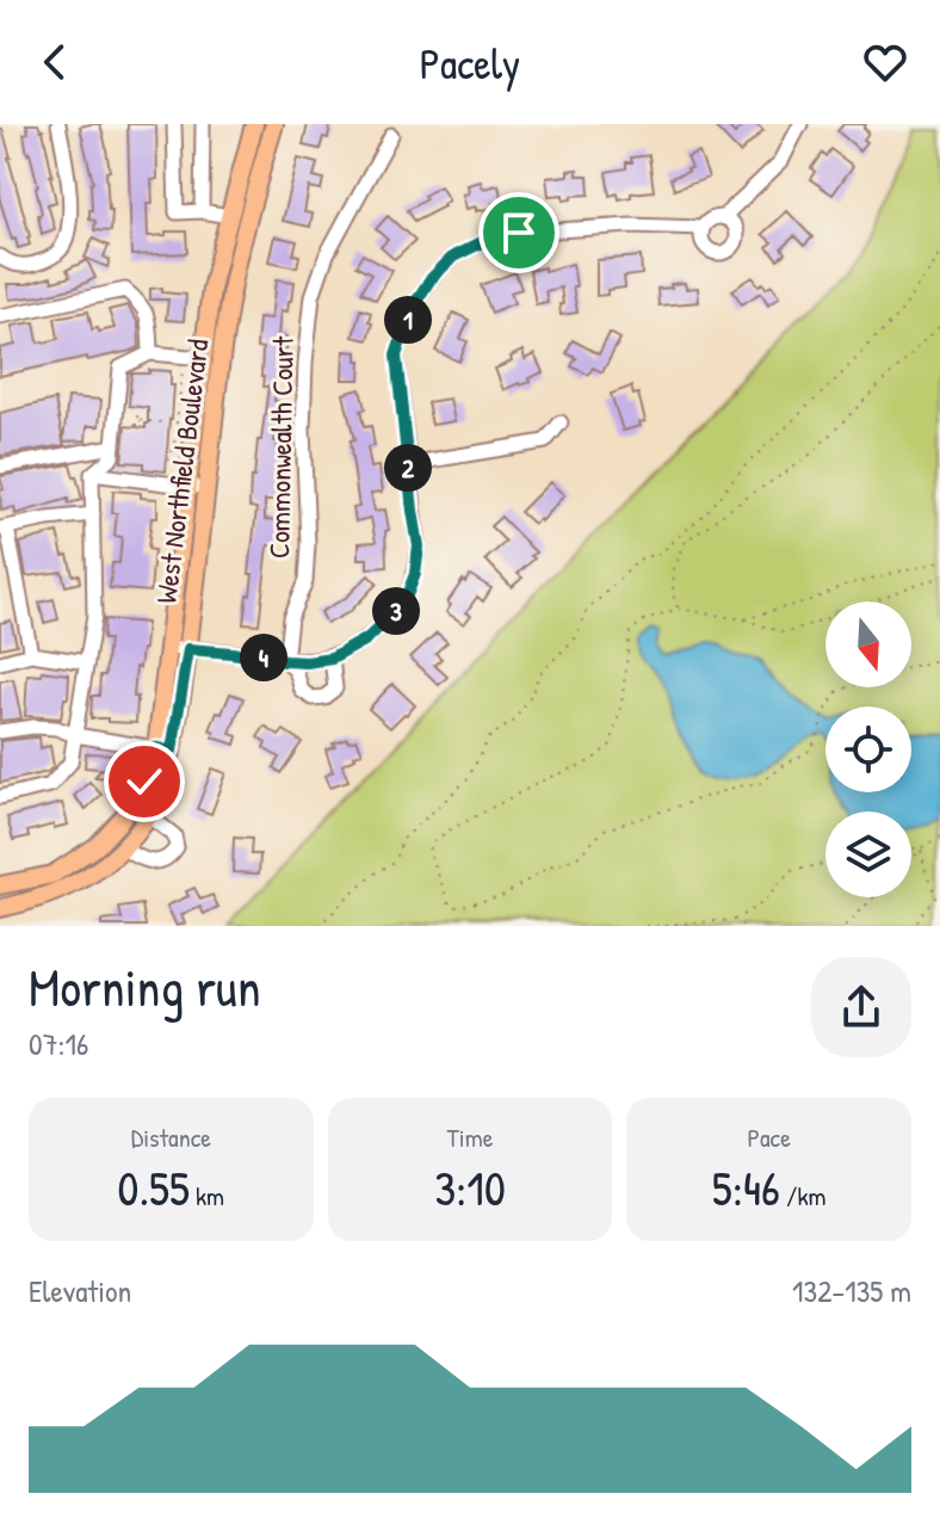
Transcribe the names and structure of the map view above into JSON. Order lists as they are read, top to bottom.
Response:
{
  "streets": {
    "main road": ["West Northfield Boulevard"],
    "street": ["Commonwealth Court"]
  },
  "north": "bottom",
  "page": {
    "header": "Pacely",
    "pins": [
      "1",
      "2",
      "3",
      "4"
    ],
    "heading": ["Morning run", "07:16"],
    "stats": [
      ["Distance", "0.55 km"],
      ["Time", "3:10"],
      ["Pace", "5:46 /km"]
    ],
    "chart": ["Elevation", "132–135 m"]
  }
}
